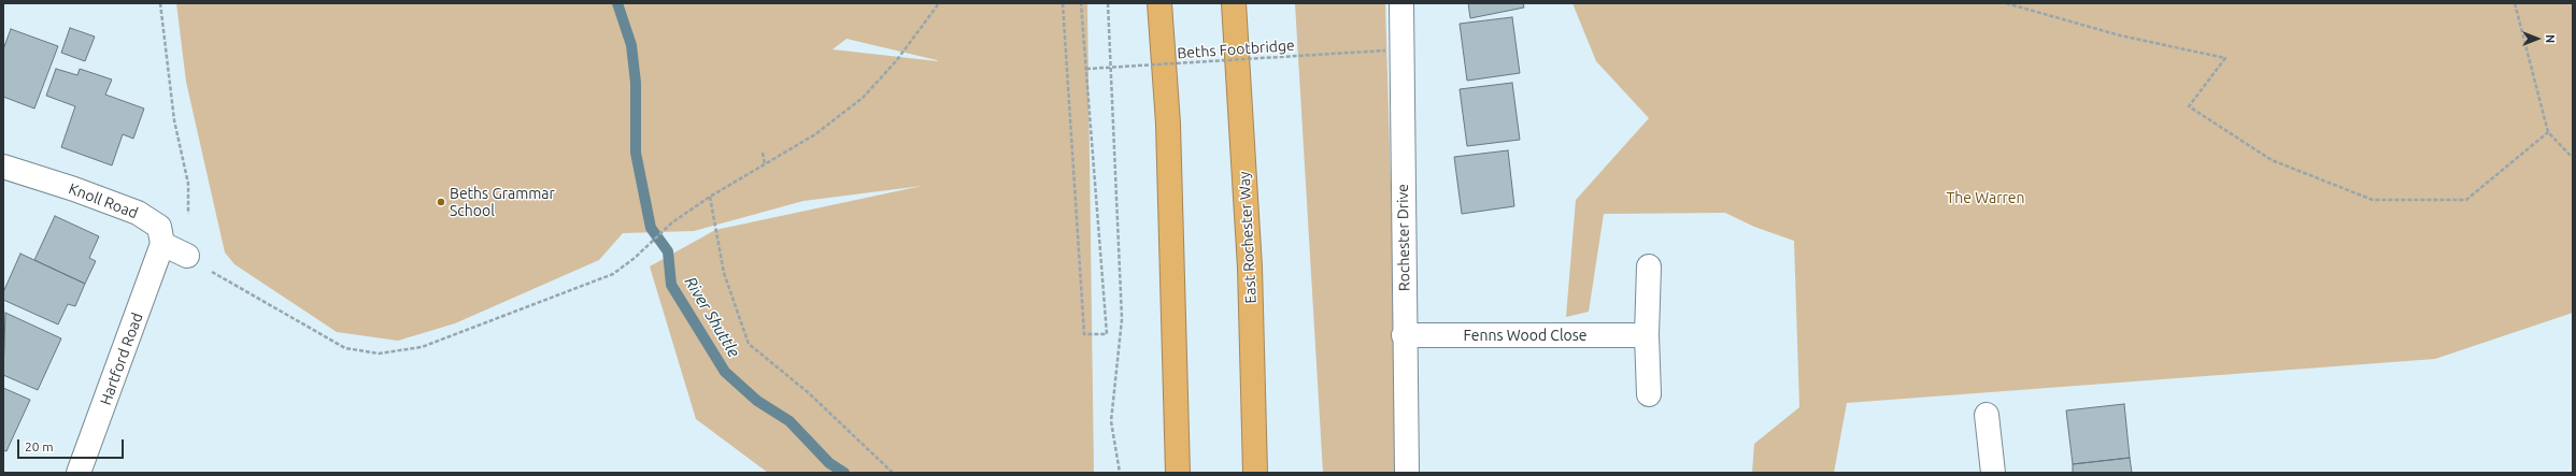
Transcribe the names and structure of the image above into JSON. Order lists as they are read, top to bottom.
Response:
{
  "streets": {
    "highway": ["East Rochester Way"],
    "street": [
      "Knoll Road",
      "Rochester Drive",
      "Fenns Wood Close",
      "Hartford Road"
    ],
    "path": ["Beths Footbridge"]
  },
  "crossings": [
    ["Knoll Road", "Hartford Road"],
    ["Rochester Drive", "Fenns Wood Close"]
  ],
  "water": ["River Shuttle"],
  "parks": ["The Warren"],
  "places": ["Beths Grammar School"],
  "scale_bar": "20 m",
  "north": "right"
}
